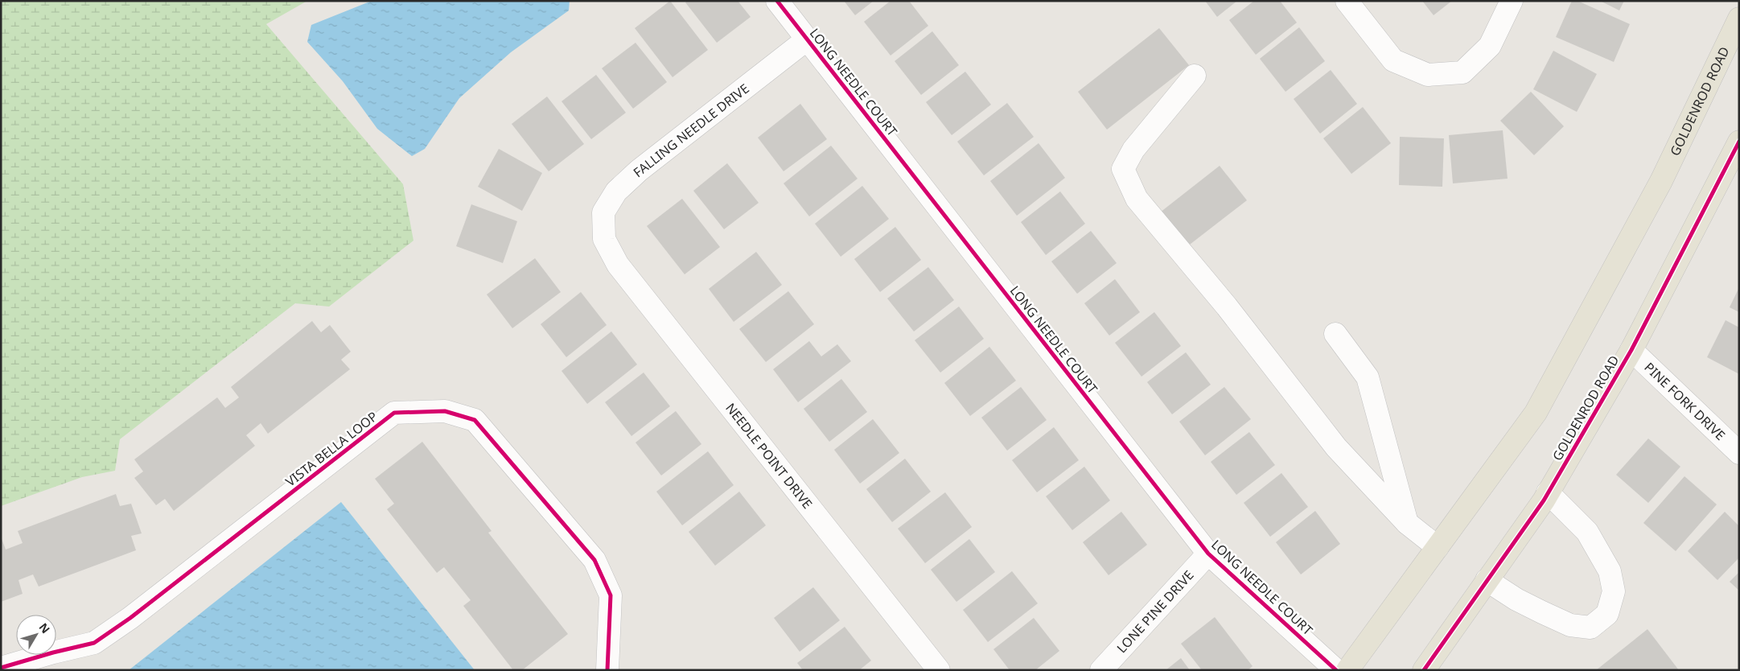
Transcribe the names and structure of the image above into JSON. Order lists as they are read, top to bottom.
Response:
{
  "streets": {
    "main road": ["GOLDENROD ROAD"],
    "street": [
      "LONG NEEDLE COURT",
      "FALLING NEEDLE DRIVE",
      "PINE FORK DRIVE",
      "VISTA BELLA LOOP",
      "NEEDLE POINT DRIVE",
      "LONE PINE DRIVE"
    ]
  },
  "crossings": [
    ["LONG NEEDLE COURT", "FALLING NEEDLE DRIVE"],
    ["LONG NEEDLE COURT", "LONE PINE DRIVE"],
    ["GOLDENROD ROAD", "PINE FORK DRIVE"],
    ["FALLING NEEDLE DRIVE", "NEEDLE POINT DRIVE"]
  ],
  "north": "top right"
}
